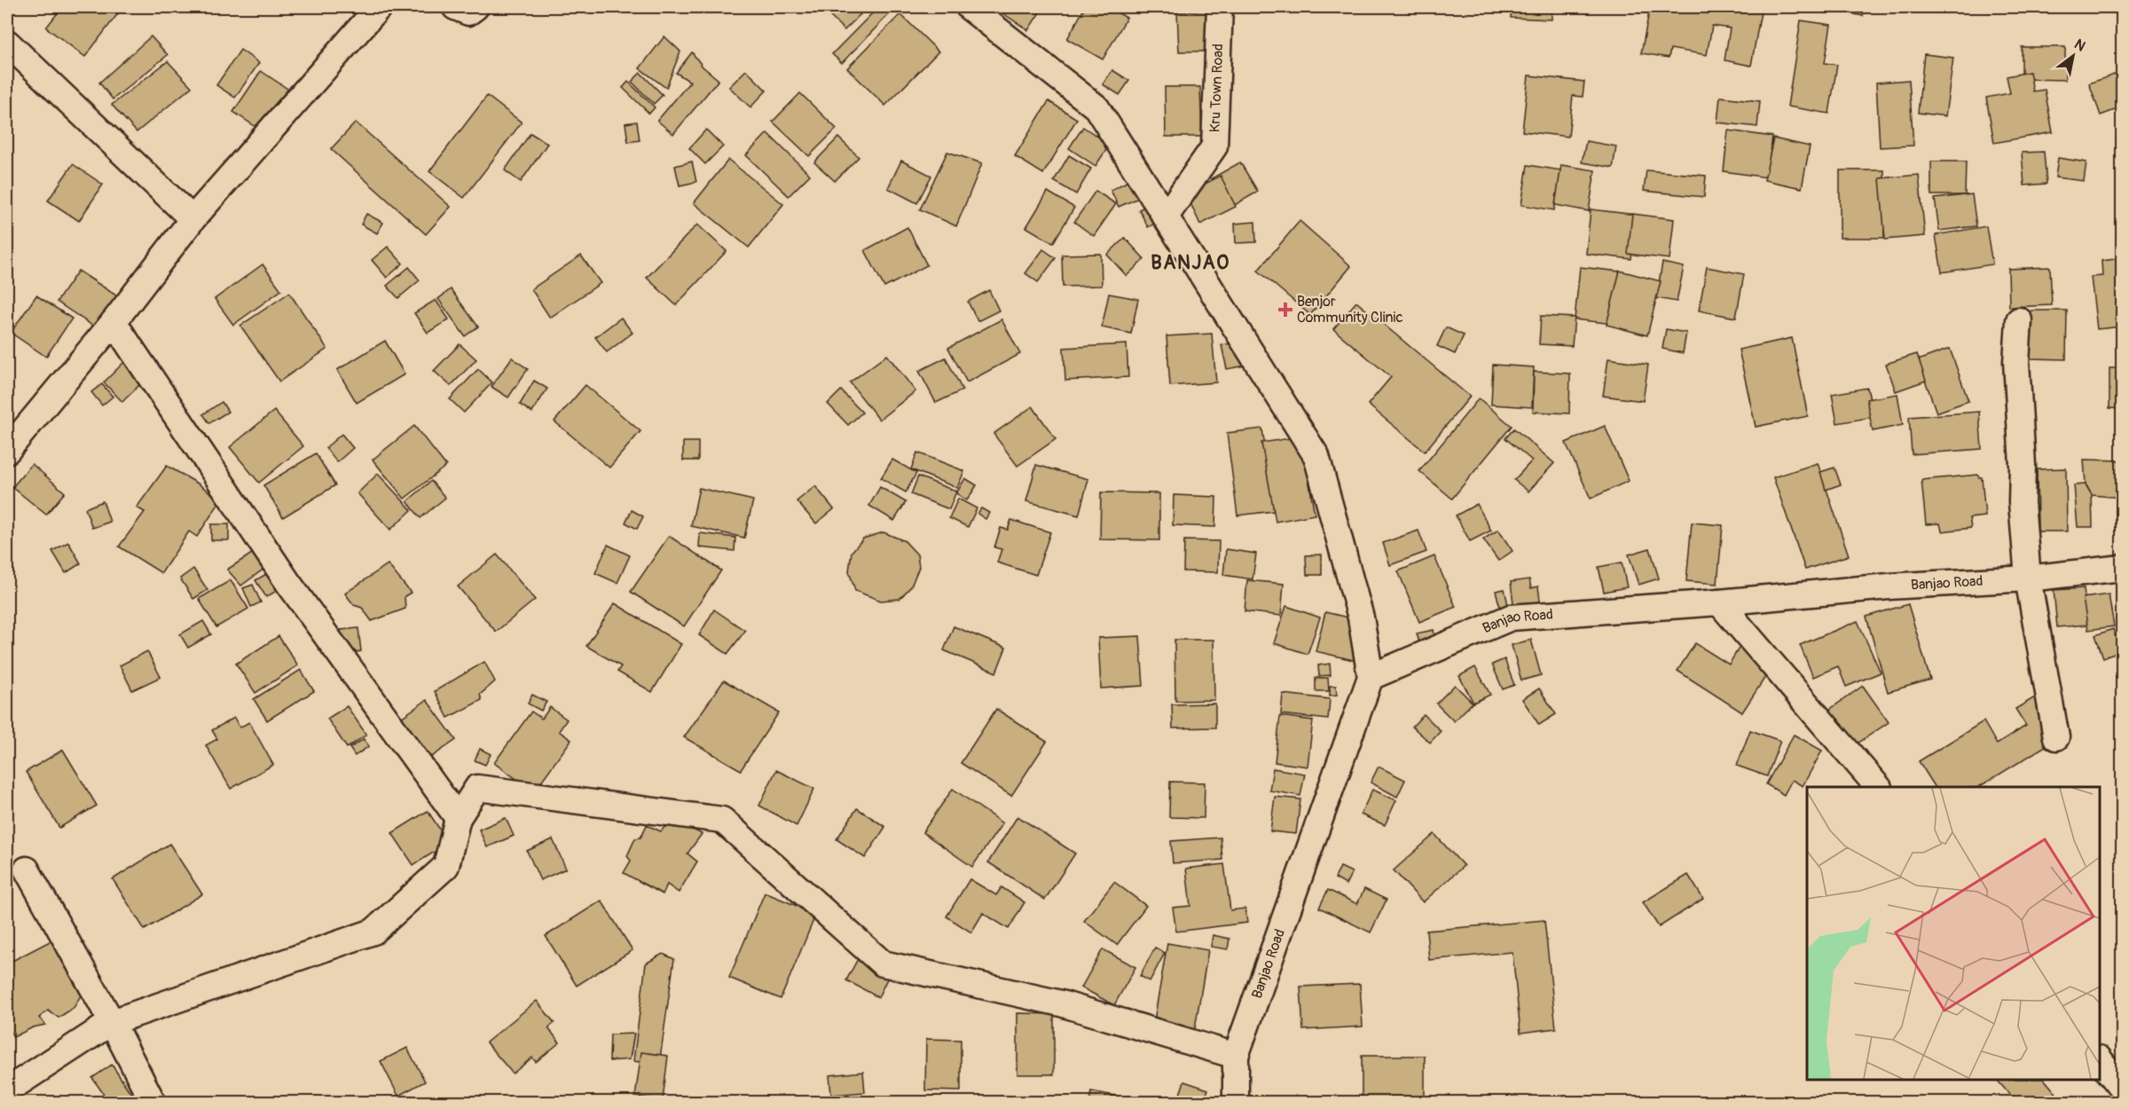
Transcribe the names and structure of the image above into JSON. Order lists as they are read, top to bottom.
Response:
{
  "streets": {
    "street": ["Kru Town Road", "Banjao Road"]
  },
  "districts": ["BANJAO"],
  "places": {
    "health": ["Benjor Community Clinic"]
  },
  "north": "top right"
}
